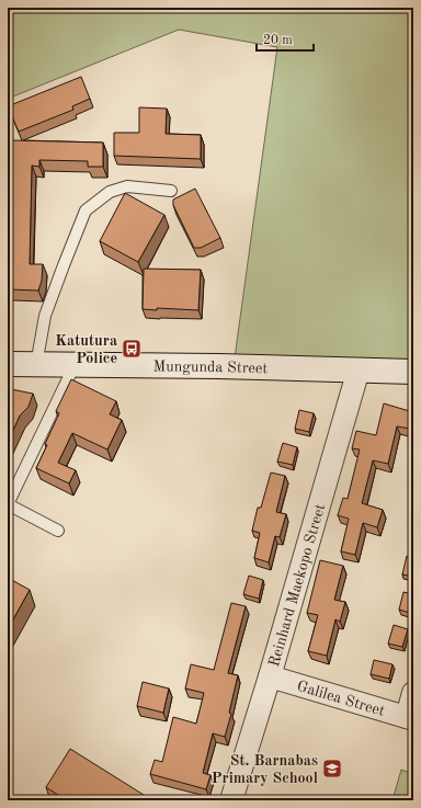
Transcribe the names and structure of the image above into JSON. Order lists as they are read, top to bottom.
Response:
{
  "streets": {
    "street": ["Mungunda Street", "Reinhard Maekopo Street", "Galilea Street"]
  },
  "crossings": [
    ["Mungunda Street", "Reinhard Maekopo Street"],
    ["Reinhard Maekopo Street", "Galilea Street"]
  ],
  "places": {
    "bus stop": ["Katutura Police"],
    "school or university": ["St. Barnabas Primary School"]
  },
  "scale_bar": "20 m"
}
